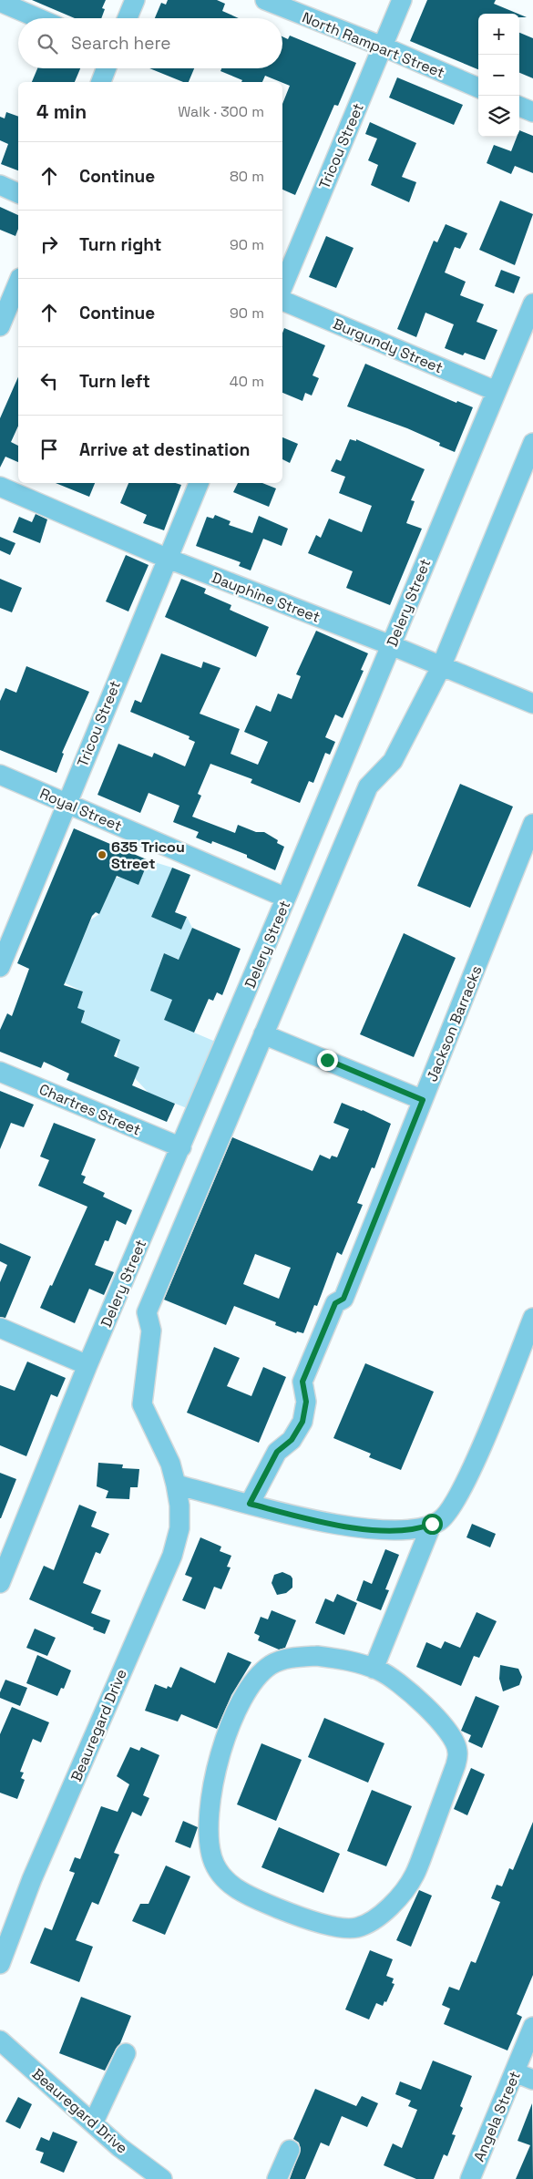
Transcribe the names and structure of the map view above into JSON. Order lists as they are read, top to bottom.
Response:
{
  "streets": {
    "street": [
      "North Rampart Street",
      "Tricou Street",
      "Burgundy Street",
      "Dauphine Street",
      "Delery Street",
      "Royal Street",
      "Jackson Barracks",
      "Chartres Street",
      "Beauregard Drive",
      "Angela Street"
    ]
  },
  "crossings": [
    ["North Rampart Street", "Tricou Street"],
    ["Tricou Street", "Dauphine Street"],
    ["Tricou Street", "Royal Street"],
    ["Burgundy Street", "Delery Street"],
    ["Dauphine Street", "Delery Street"],
    ["Dauphine Street", "Beauregard Drive"],
    ["Delery Street", "Royal Street"],
    ["Delery Street", "Chartres Street"]
  ],
  "places": ["635 Tricou Street"],
  "page": {
    "map_buttons": ["+", "−"],
    "search": "Search here",
    "heading": ["4 min", "Walk · 300 m"],
    "list": [
      ["Continue", "80 m"],
      ["Turn right", "90 m"],
      ["Continue", "90 m"],
      ["Turn left", "40 m"],
      "Arrive at destination"
    ]
  }
}
